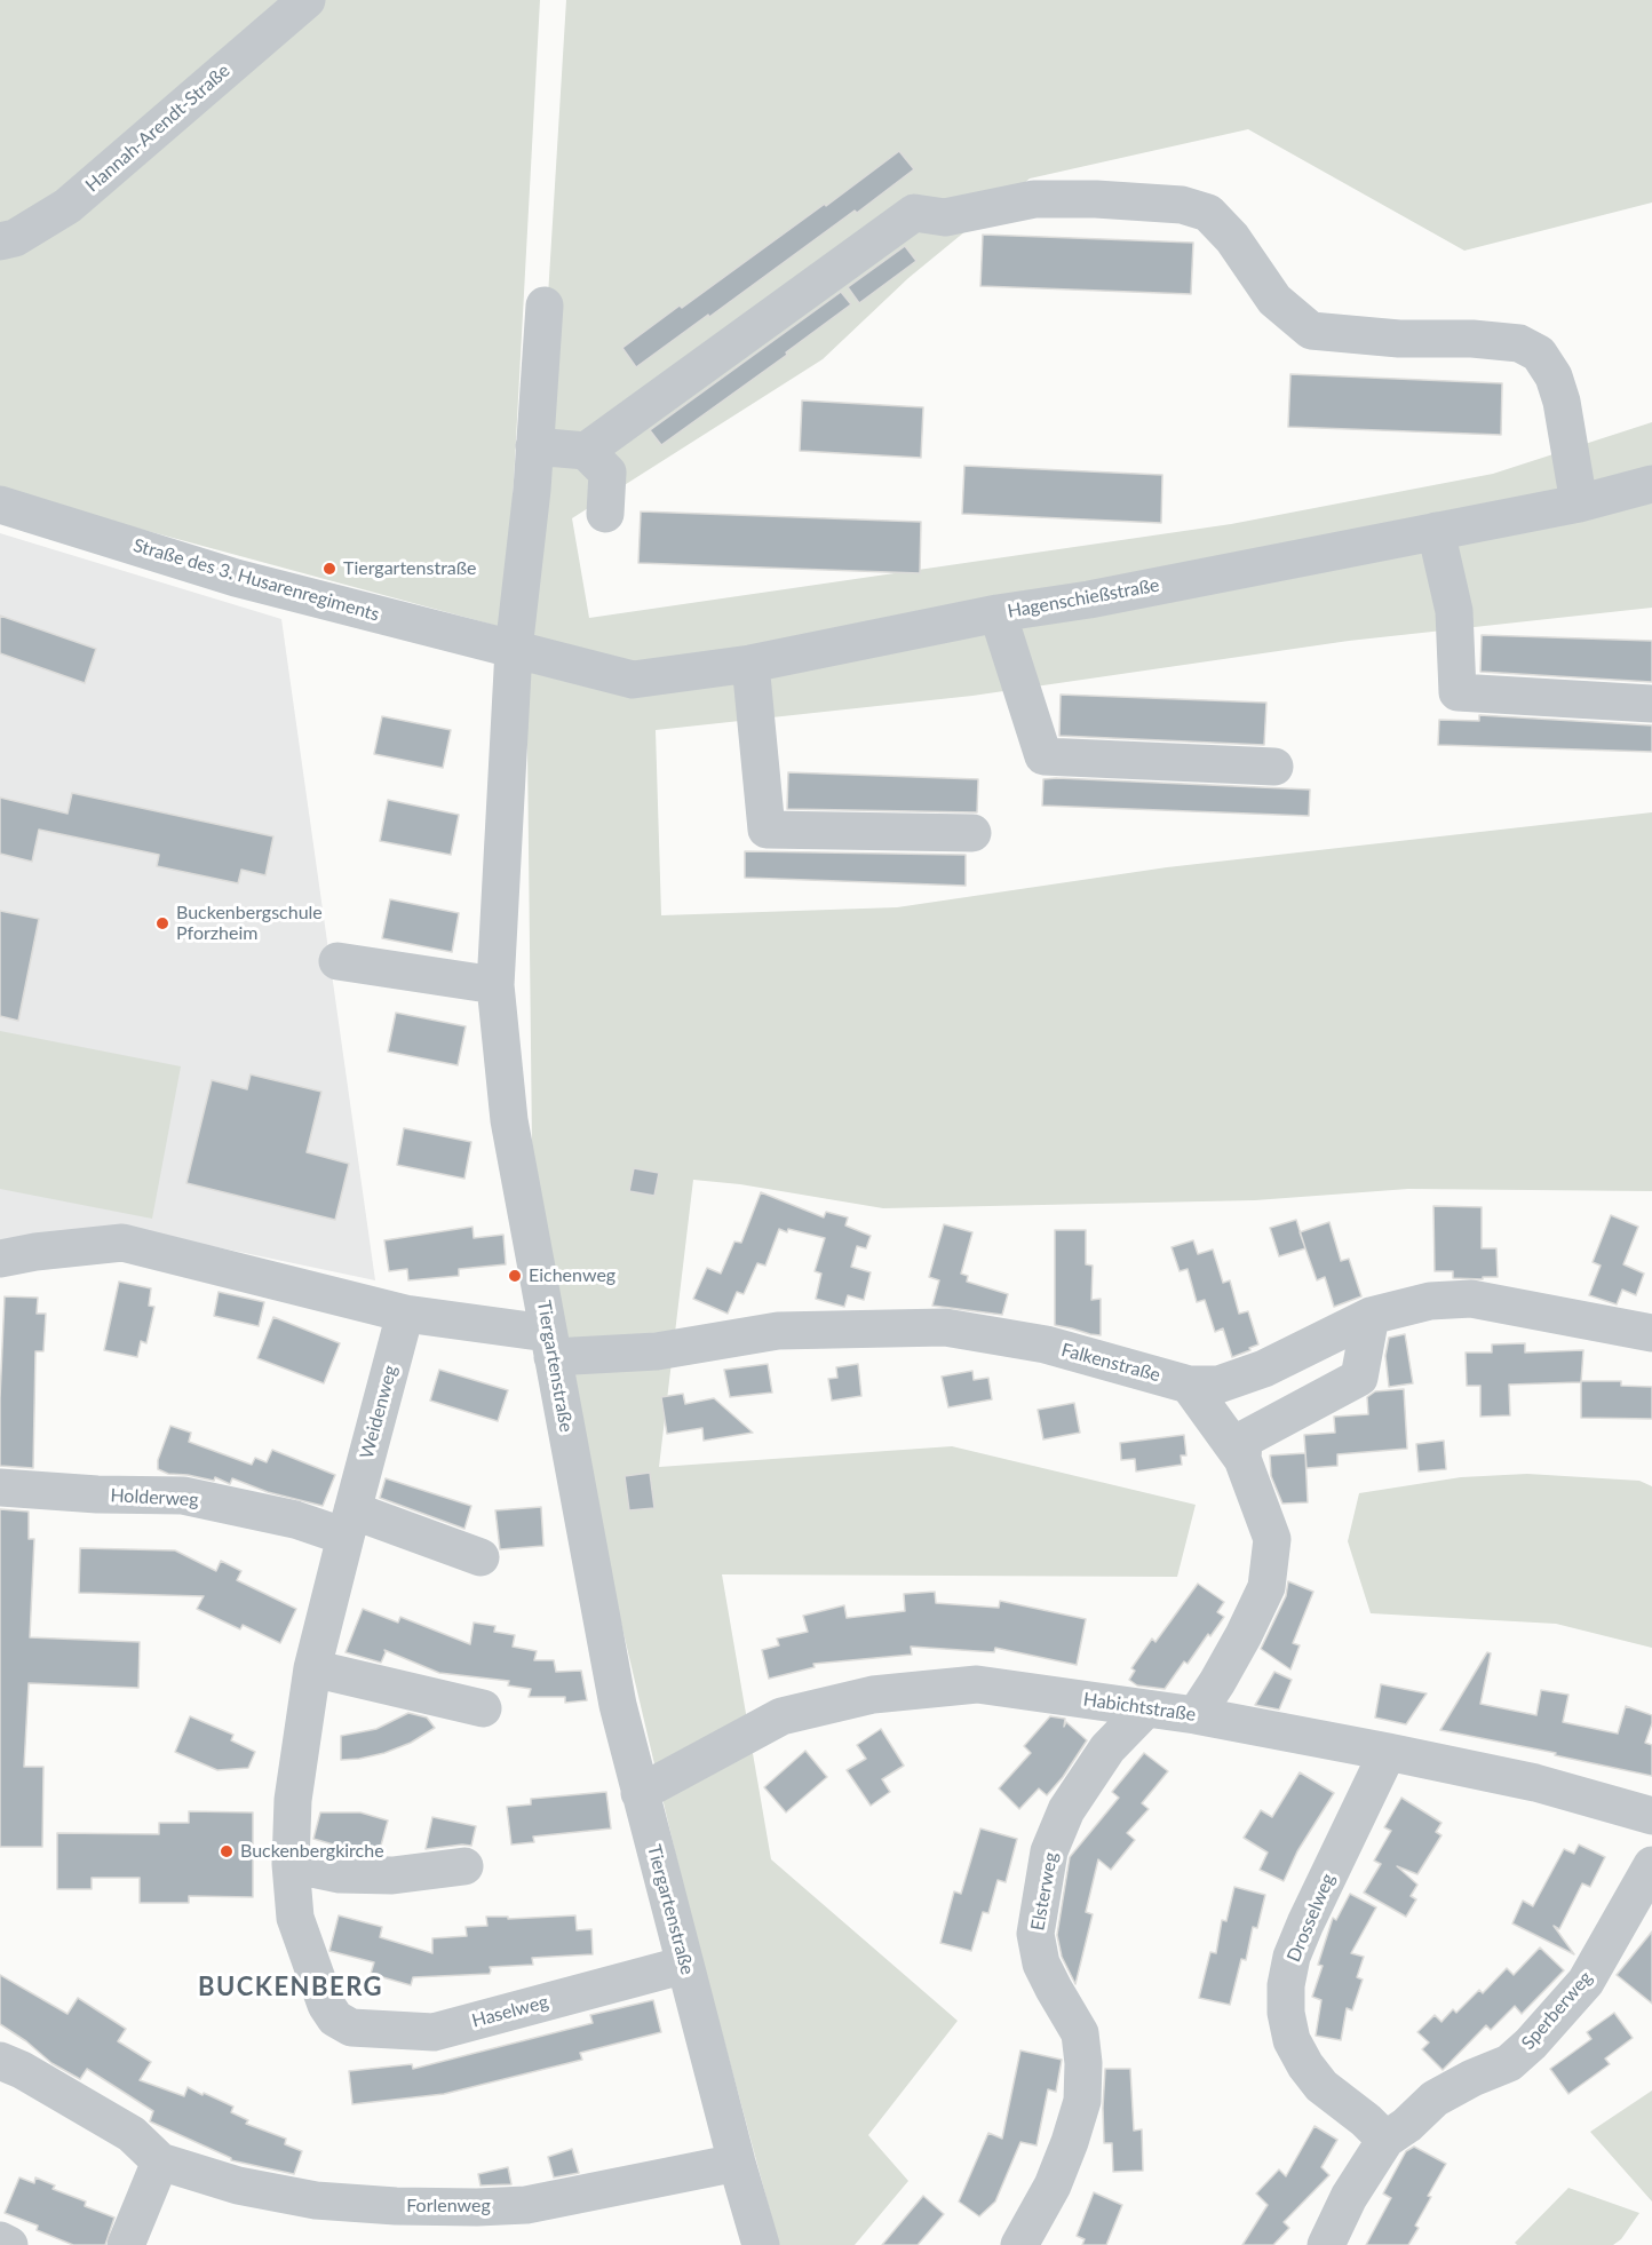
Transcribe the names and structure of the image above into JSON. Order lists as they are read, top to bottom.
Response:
{
  "streets": {
    "street": [
      "Hannah-Arendt-Straße",
      "Straße des 3. Husarenregiments",
      "Hagenschießstraße",
      "Falkenstraße",
      "Tiergartenstraße",
      "Weidenweg",
      "Holderweg",
      "Habichtstraße",
      "Elsterweg",
      "Drosselweg",
      "Sperberweg",
      "Haselweg",
      "Forlenweg"
    ]
  },
  "crossings": [
    ["Straße des 3. Husarenregiments", "Hagenschießstraße"],
    ["Straße des 3. Husarenregiments", "Tiergartenstraße"],
    ["Hagenschießstraße", "Tiergartenstraße"],
    ["Falkenstraße", "Tiergartenstraße"],
    ["Tiergartenstraße", "Habichtstraße"],
    ["Tiergartenstraße", "Haselweg"],
    ["Tiergartenstraße", "Forlenweg"],
    ["Weidenweg", "Holderweg"],
    ["Weidenweg", "Haselweg"],
    ["Habichtstraße", "Elsterweg"],
    ["Habichtstraße", "Drosselweg"],
    ["Drosselweg", "Sperberweg"]
  ],
  "districts": ["BUCKENBERG"],
  "places": [
    "Tiergartenstraße",
    "Buckenbergschule Pforzheim",
    "Eichenweg",
    "Buckenbergkirche"
  ]
}
